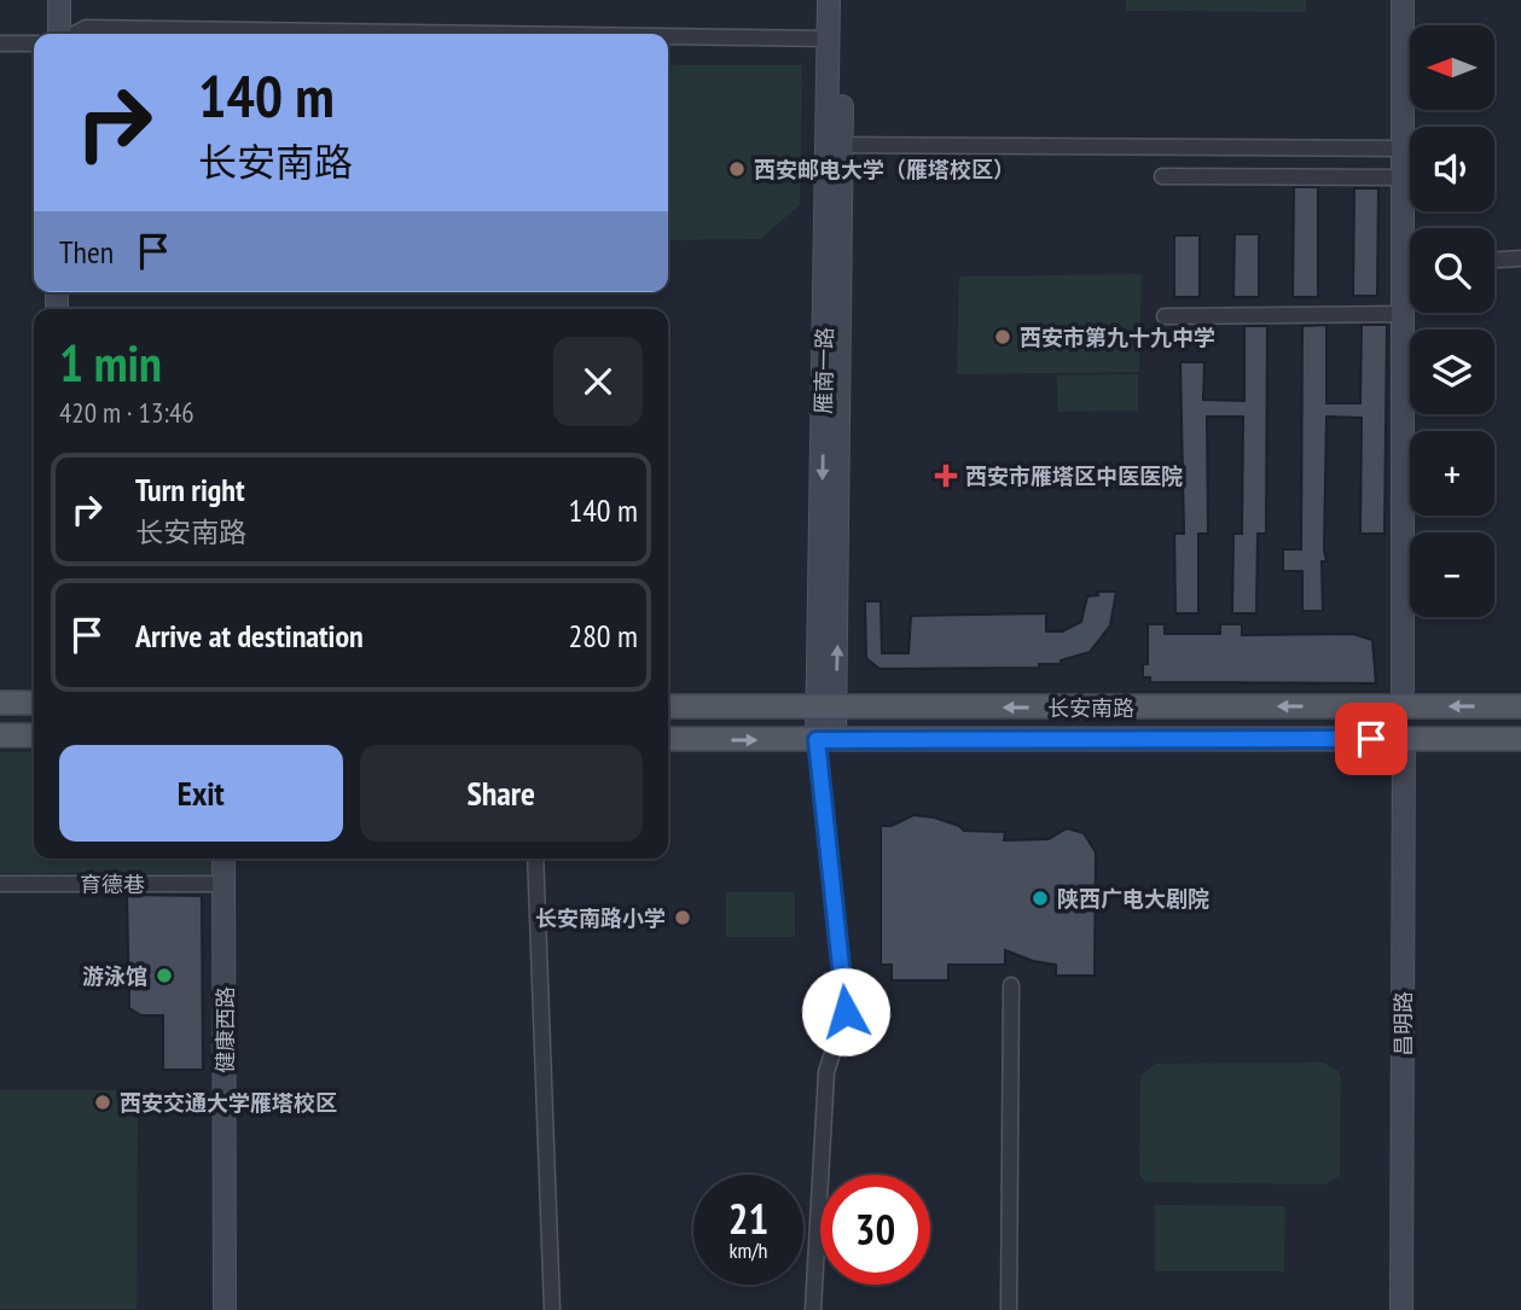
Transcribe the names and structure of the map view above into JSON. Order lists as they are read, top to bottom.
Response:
{
  "streets": {
    "main road": ["长安南路"],
    "street": [
      "雁南一路",
      "育德巷",
      "昌明路",
      "健康西路"
    ]
  },
  "crossings": [
    ["雁南一路", "长安南路"],
    ["长安南路", "昌明路"],
    ["育德巷", "健康西路"]
  ],
  "places": {
    "other": [
      "西安邮电大学（雁塔校区）",
      "西安市第九十九中学",
      "陕西广电大剧院",
      "长安南路小学",
      "游泳馆",
      "西安交通大学雁塔校区"
    ],
    "health": ["西安市雁塔区中医医院"]
  },
  "north": "left",
  "page": {
    "map_buttons": ["+", "−"],
    "turn": ["140 m", "长安南路"],
    "then": "Then",
    "heading": ["1 min", "420 m · 13:46"],
    "list": [
      {
        "name": "Turn right",
        "note": "长安南路",
        "value": "140 m"
      },
      {
        "name": "Arrive at destination",
        "value": "280 m"
      }
    ],
    "buttons": ["Exit", "Share"],
    "speed": "21 km/h",
    "limit": "30"
  }
}
